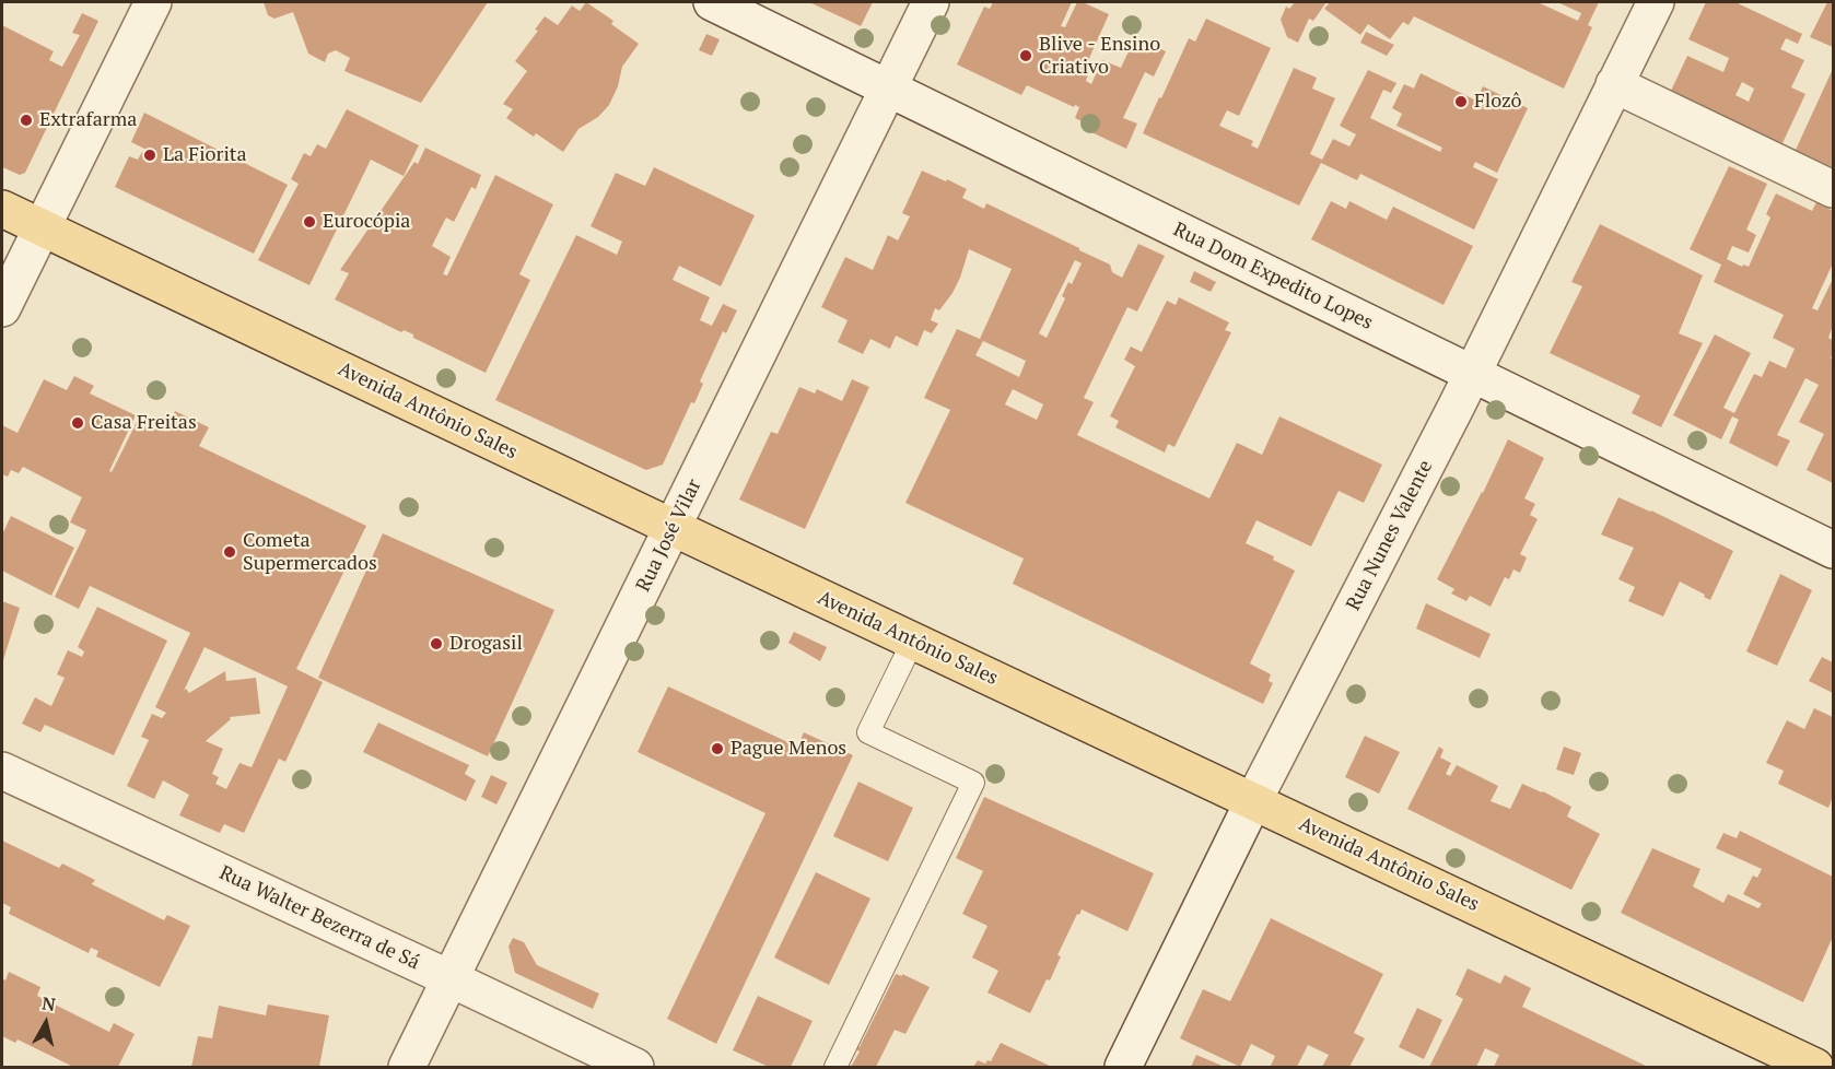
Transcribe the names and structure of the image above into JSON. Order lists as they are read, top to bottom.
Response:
{
  "streets": {
    "main road": ["Avenida Antônio Sales"],
    "street": [
      "Rua Dom Expedito Lopes",
      "Rua José Vilar",
      "Rua Nunes Valente",
      "Rua Walter Bezerra de Sá"
    ]
  },
  "crossings": [
    ["Rua Dom Expedito Lopes", "Rua José Vilar"],
    ["Rua Dom Expedito Lopes", "Rua Nunes Valente"],
    ["Avenida Antônio Sales", "Rua José Vilar"],
    ["Avenida Antônio Sales", "Rua Nunes Valente"],
    ["Rua José Vilar", "Rua Walter Bezerra de Sá"]
  ],
  "places": [
    "Blive - Ensino Criativo",
    "Flozô",
    "Extrafarma",
    "La Fiorita",
    "Eurocópia",
    "Casa Freitas",
    "Cometa Supermercados",
    "Drogasil",
    "Pague Menos"
  ],
  "north": "top"
}
